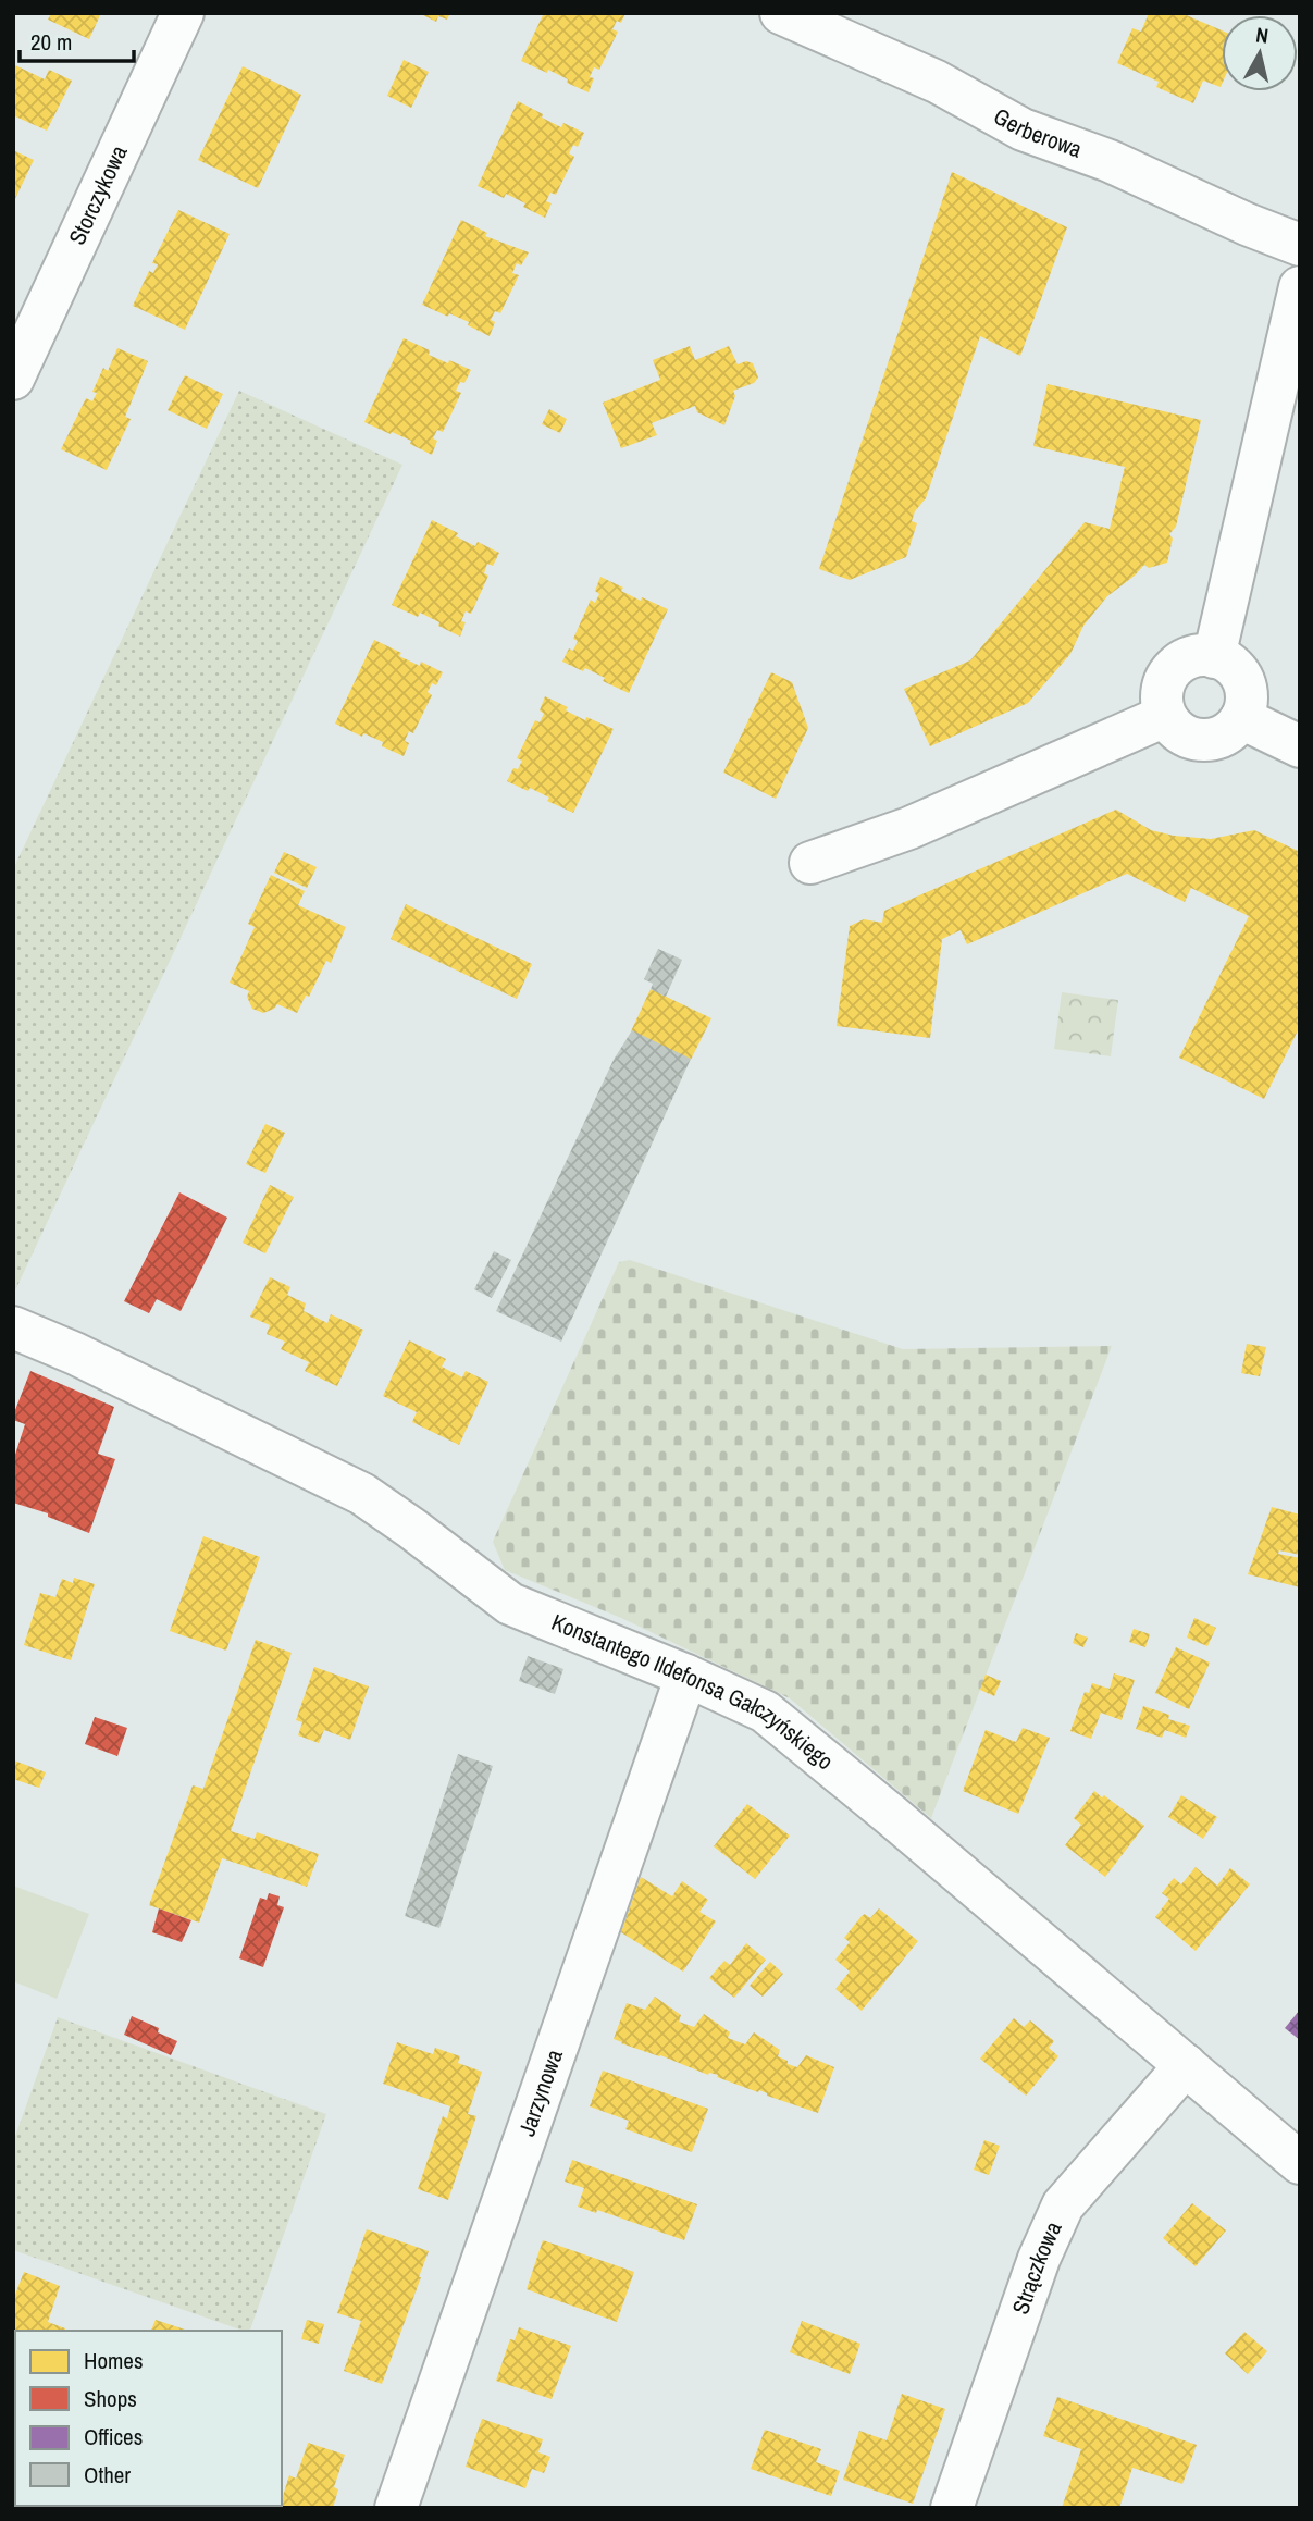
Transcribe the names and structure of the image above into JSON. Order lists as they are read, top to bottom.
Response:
{
  "streets": {
    "street": [
      "Gerberowa",
      "Storczykowa",
      "Konstantego Ildefonsa Gałczyńskiego",
      "Jarzynowa",
      "Strączkowa"
    ]
  },
  "crossings": [
    ["Konstantego Ildefonsa Gałczyńskiego", "Jarzynowa"],
    ["Konstantego Ildefonsa Gałczyńskiego", "Strączkowa"]
  ],
  "legend": [
    "Homes",
    "Shops",
    "Offices",
    "Other"
  ],
  "scale_bar": "20 m",
  "north": "top"
}
